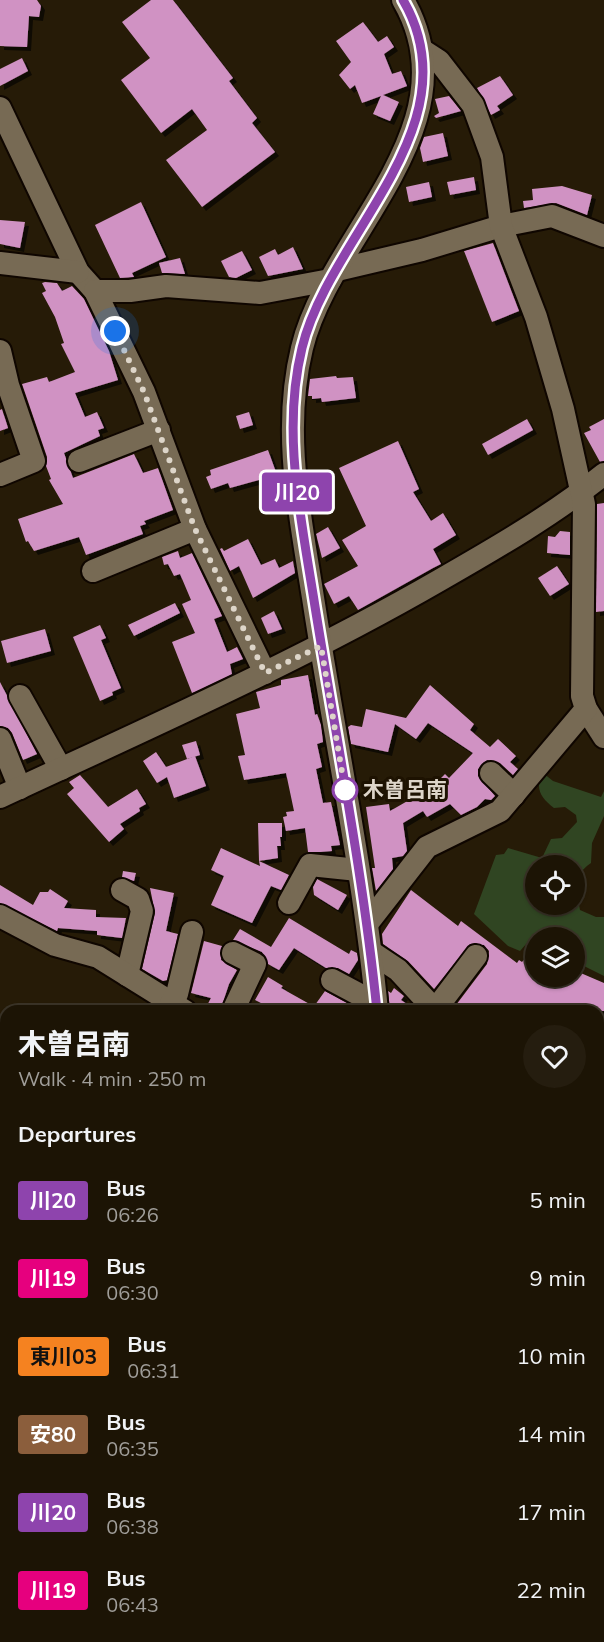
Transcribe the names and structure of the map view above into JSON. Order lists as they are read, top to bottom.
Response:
{
  "places": ["木曽呂南"],
  "lines": ["bus line 川20"],
  "page": {
    "on_map": "川20",
    "heading": [
      ["木曽呂南", "Walk · 4 min · 250 m"],
      "Departures"
    ],
    "list": [
      {
        "mark": "川20",
        "name": "Bus",
        "note": "06:26",
        "value": "5 min"
      },
      {
        "mark": "川19",
        "name": "Bus",
        "note": "06:30",
        "value": "9 min"
      },
      {
        "mark": "東川03",
        "name": "Bus",
        "note": "06:31",
        "value": "10 min"
      },
      {
        "mark": "安80",
        "name": "Bus",
        "note": "06:35",
        "value": "14 min"
      },
      {
        "mark": "川20",
        "name": "Bus",
        "note": "06:38",
        "value": "17 min"
      },
      {
        "mark": "川19",
        "name": "Bus",
        "note": "06:43",
        "value": "22 min"
      }
    ]
  }
}
